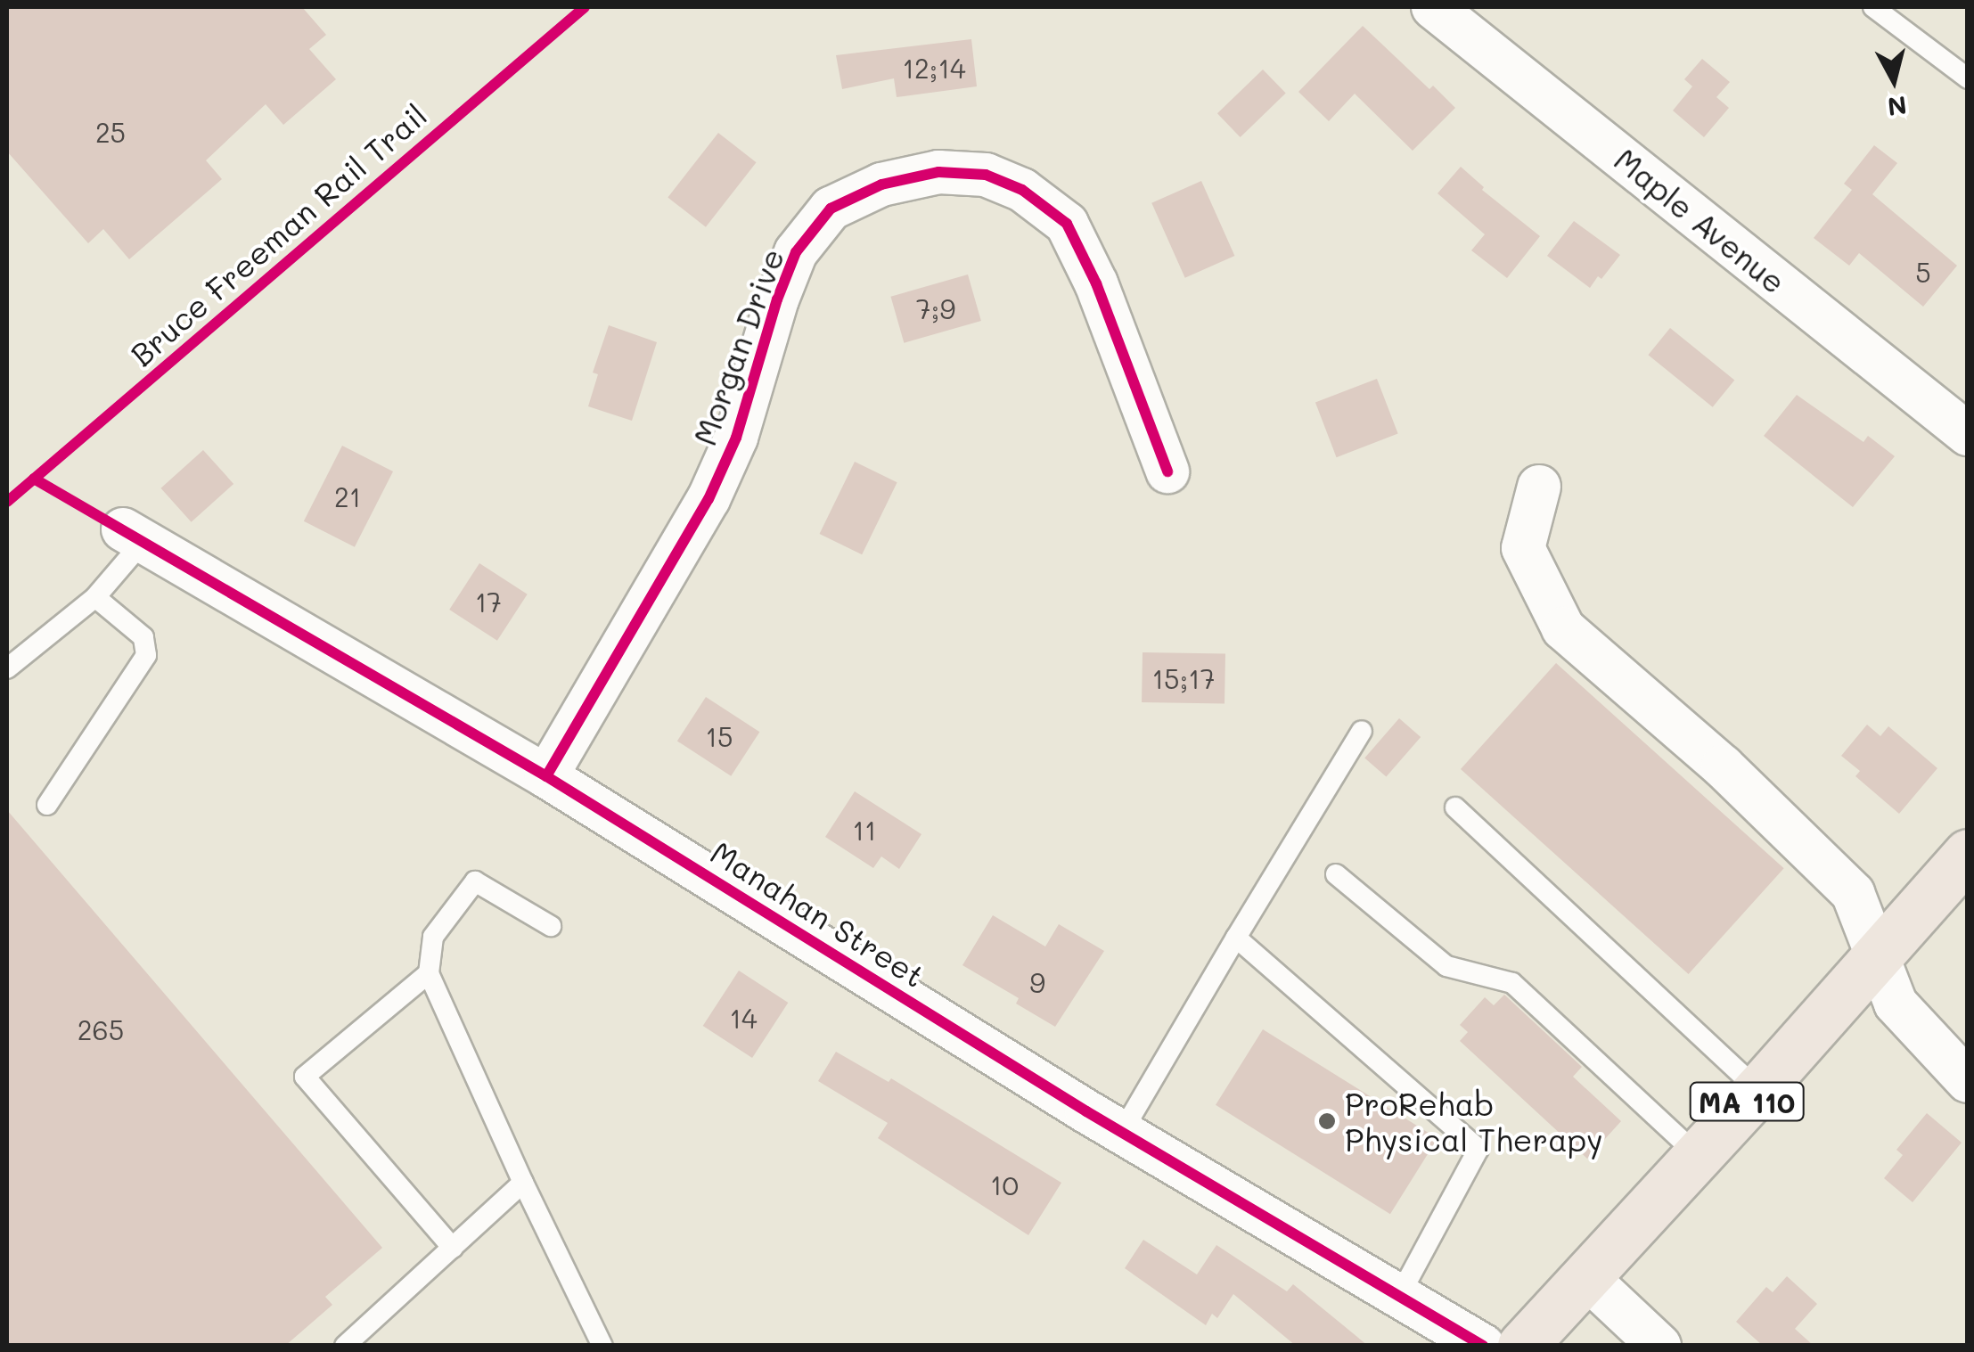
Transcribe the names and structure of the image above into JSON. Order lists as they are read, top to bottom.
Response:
{
  "streets": {
    "main road": ["MA 110"],
    "street": ["Maple Avenue", "Morgan Drive", "Manahan Street"],
    "cycle path": ["Bruce Freeman Rail Trail"]
  },
  "crossings": [
    ["Morgan Drive", "Manahan Street"]
  ],
  "places": ["ProRehab Physical Therapy"],
  "house_numbers": [
    "12;14",
    "25",
    "5",
    "7;9",
    "21",
    "17",
    "15;17",
    "15",
    "11",
    "9",
    "14",
    "265",
    "10"
  ],
  "north": "bottom"
}
